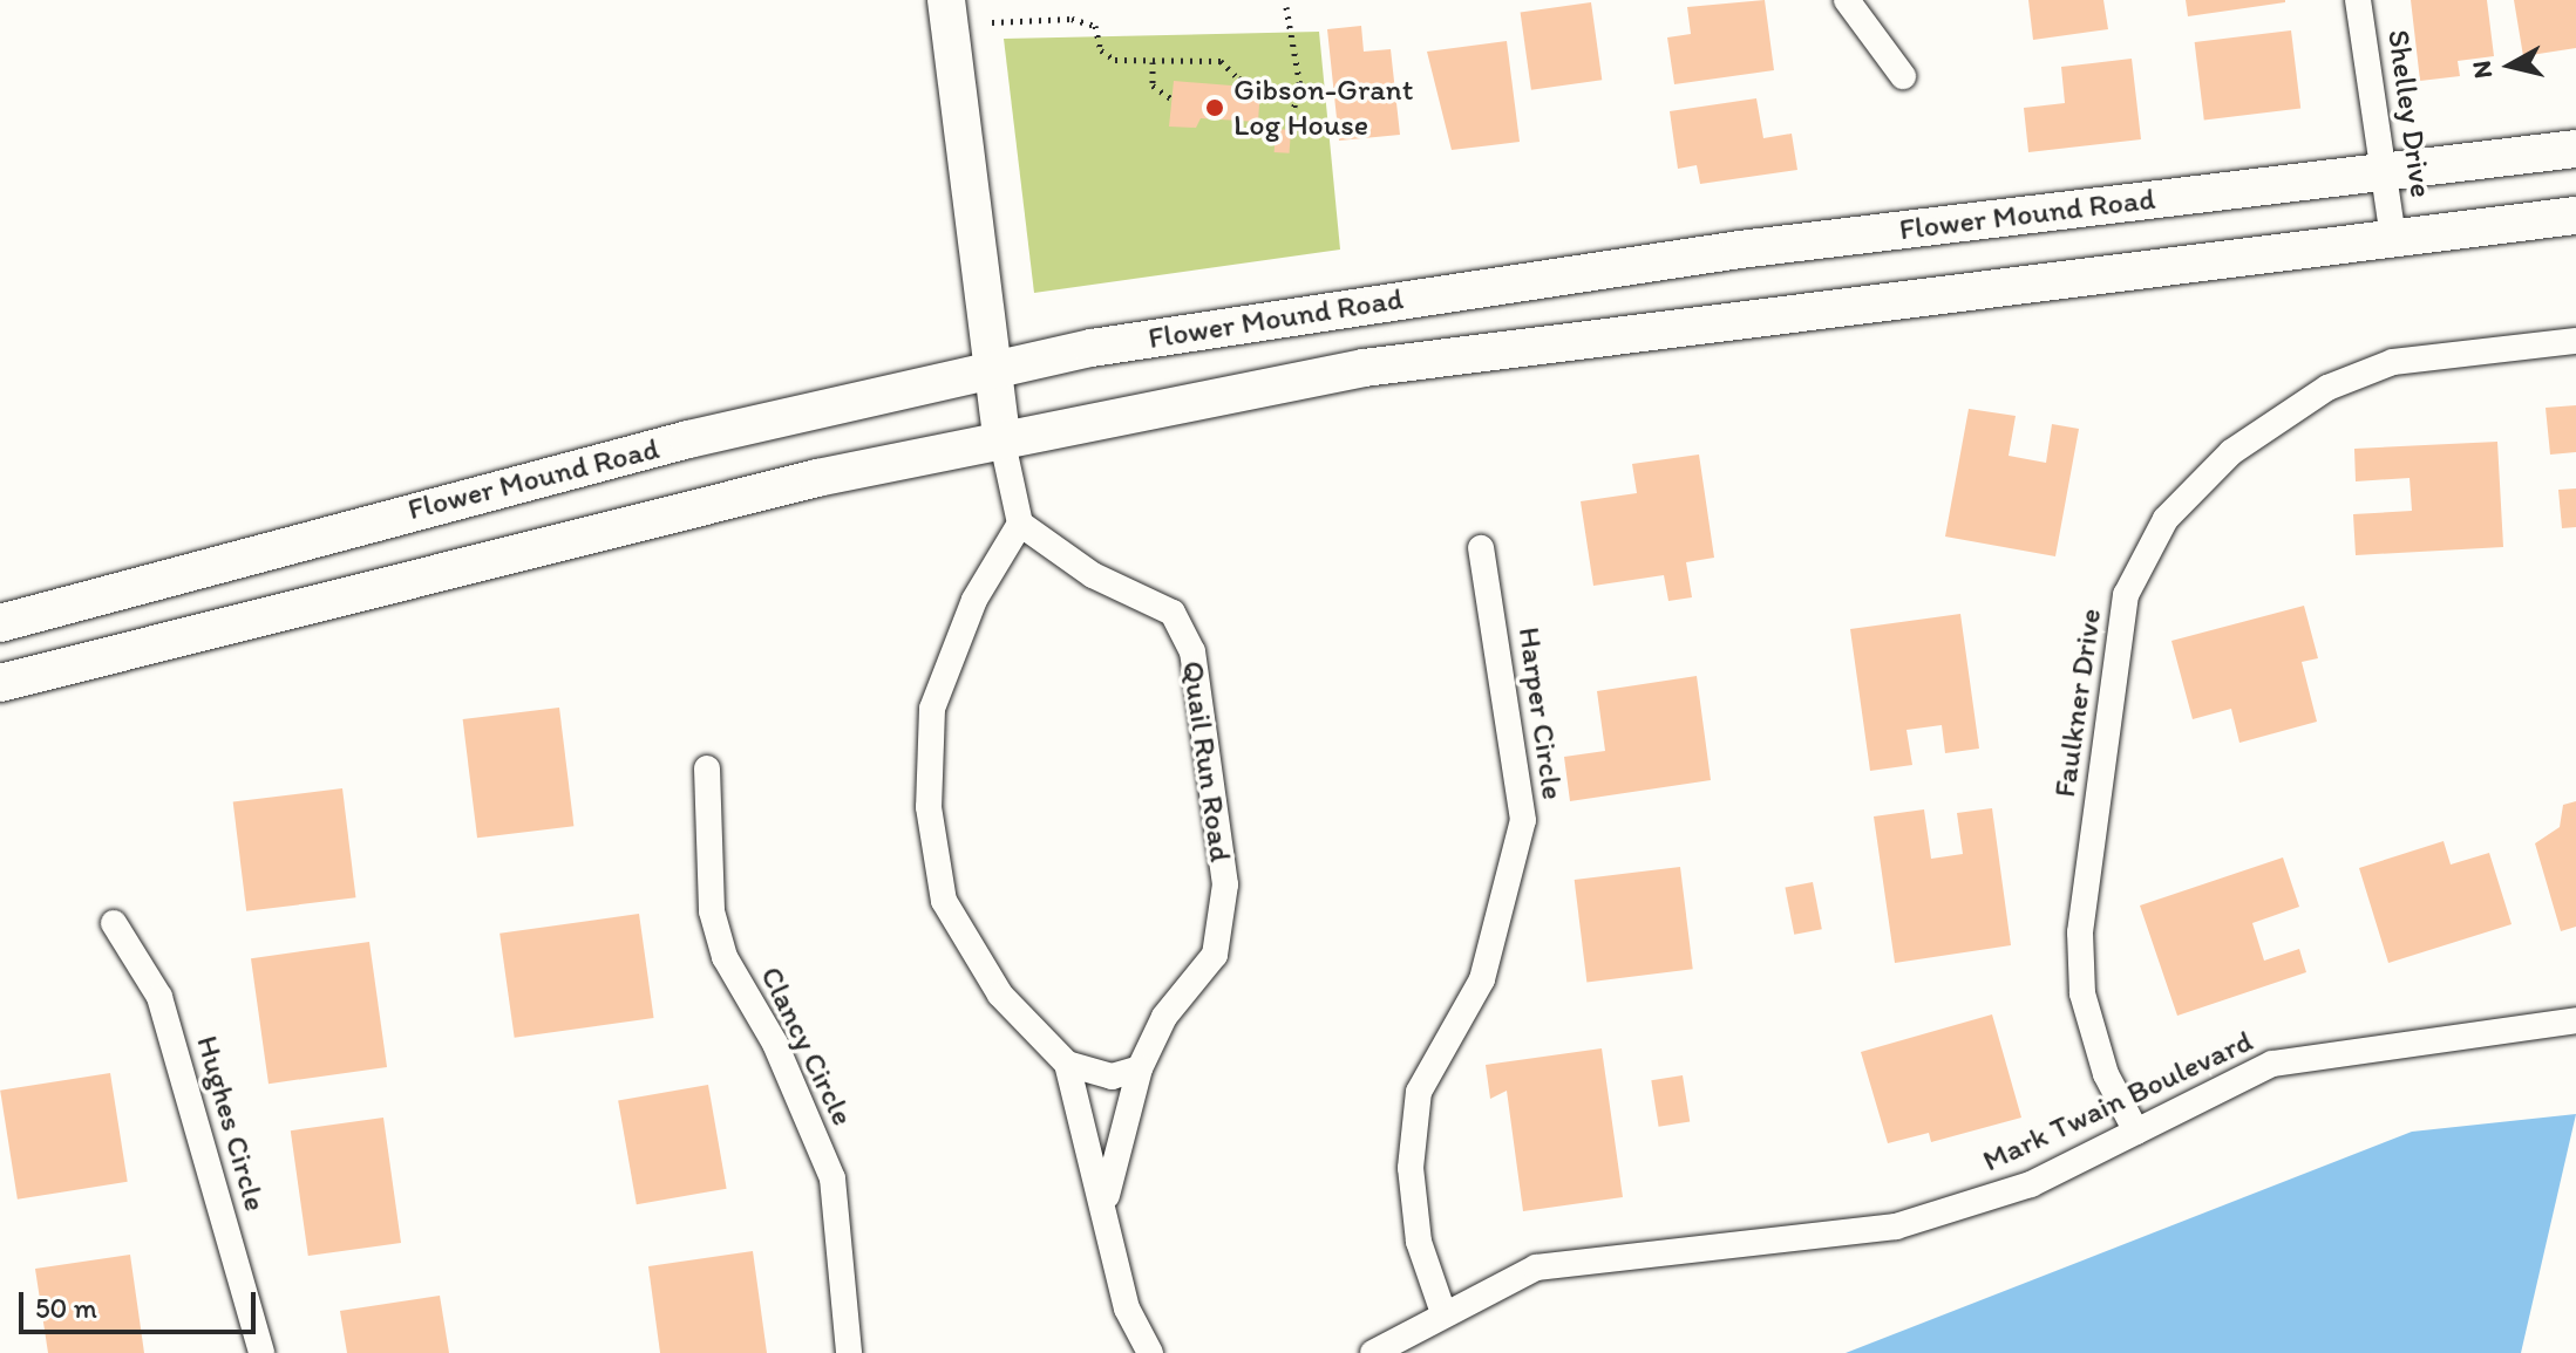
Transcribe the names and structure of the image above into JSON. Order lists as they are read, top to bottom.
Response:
{
  "streets": {
    "main road": ["Flower Mound Road"],
    "street": [
      "Shelley Drive",
      "Faulkner Drive",
      "Harper Circle",
      "Quail Run Road",
      "Clancy Circle",
      "Mark Twain Boulevard",
      "Hughes Circle"
    ]
  },
  "crossings": [
    ["Shelley Drive", "Flower Mound Road"],
    ["Faulkner Drive", "Mark Twain Boulevard"],
    ["Harper Circle", "Mark Twain Boulevard"]
  ],
  "places": ["Gibson-Grant Log House"],
  "scale_bar": "50 m",
  "north": "left"
}
